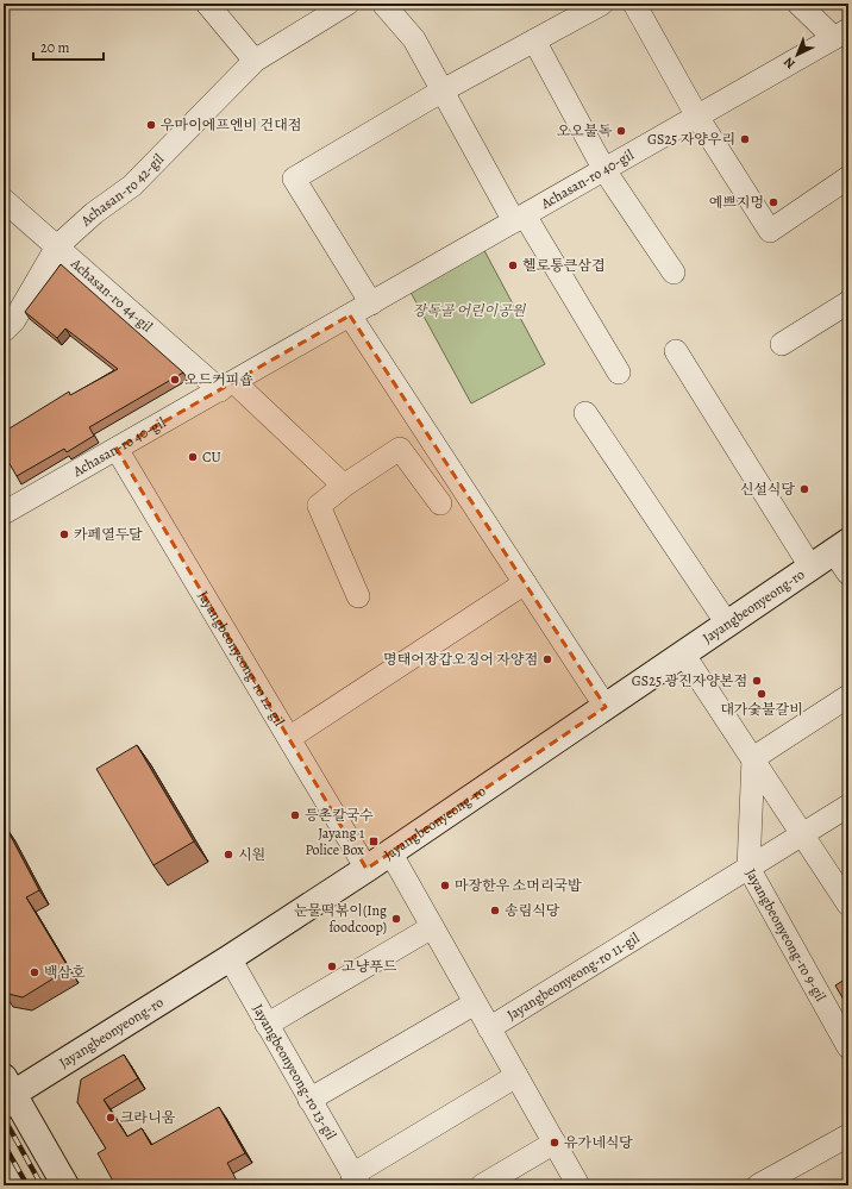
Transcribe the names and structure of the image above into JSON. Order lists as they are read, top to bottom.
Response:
{
  "streets": {
    "street": [
      "Achasan-ro 40-gil",
      "Achasan-ro 42-gil",
      "Achasan-ro 44-gil",
      "Jayangbeonyeong-ro",
      "Jayangbeonyeong-ro 12-gil",
      "Jayangbeonyeong-ro 9-gil",
      "Jayangbeonyeong-ro 11-gil",
      "Jayangbeonyeong-ro 13-gil"
    ]
  },
  "crossings": [
    ["Achasan-ro 40-gil", "Achasan-ro 44-gil"],
    ["Achasan-ro 40-gil", "Jayangbeonyeong-ro 12-gil"],
    ["Achasan-ro 42-gil", "Achasan-ro 44-gil"],
    ["Jayangbeonyeong-ro", "Jayangbeonyeong-ro 12-gil"],
    ["Jayangbeonyeong-ro", "Jayangbeonyeong-ro 13-gil"],
    ["Jayangbeonyeong-ro 9-gil", "Jayangbeonyeong-ro 11-gil"]
  ],
  "parks": ["장독골 어린이공원"],
  "places": {
    "other": [
      "우마이에프엔비 건대점",
      "오오불독",
      "GS25 자양우리",
      "예쁘지멍",
      "헬로통큰삼겹",
      "오드커피숍",
      "CU",
      "신설식당",
      "카페열두달",
      "명태어장갑오징어 자양점",
      "GS25 광진자양본점",
      "대가숯불갈비",
      "등촌칼국수",
      "시원",
      "마장한우 소머리국밥",
      "송림식당",
      "눈물떡볶이(Ing foodcoop)",
      "고냥푸드",
      "백삼호",
      "크라니움",
      "유가네식당"
    ],
    "transit": ["Jayang 1 Police Box"]
  },
  "scale_bar": "20 m",
  "north": "bottom left"
}
